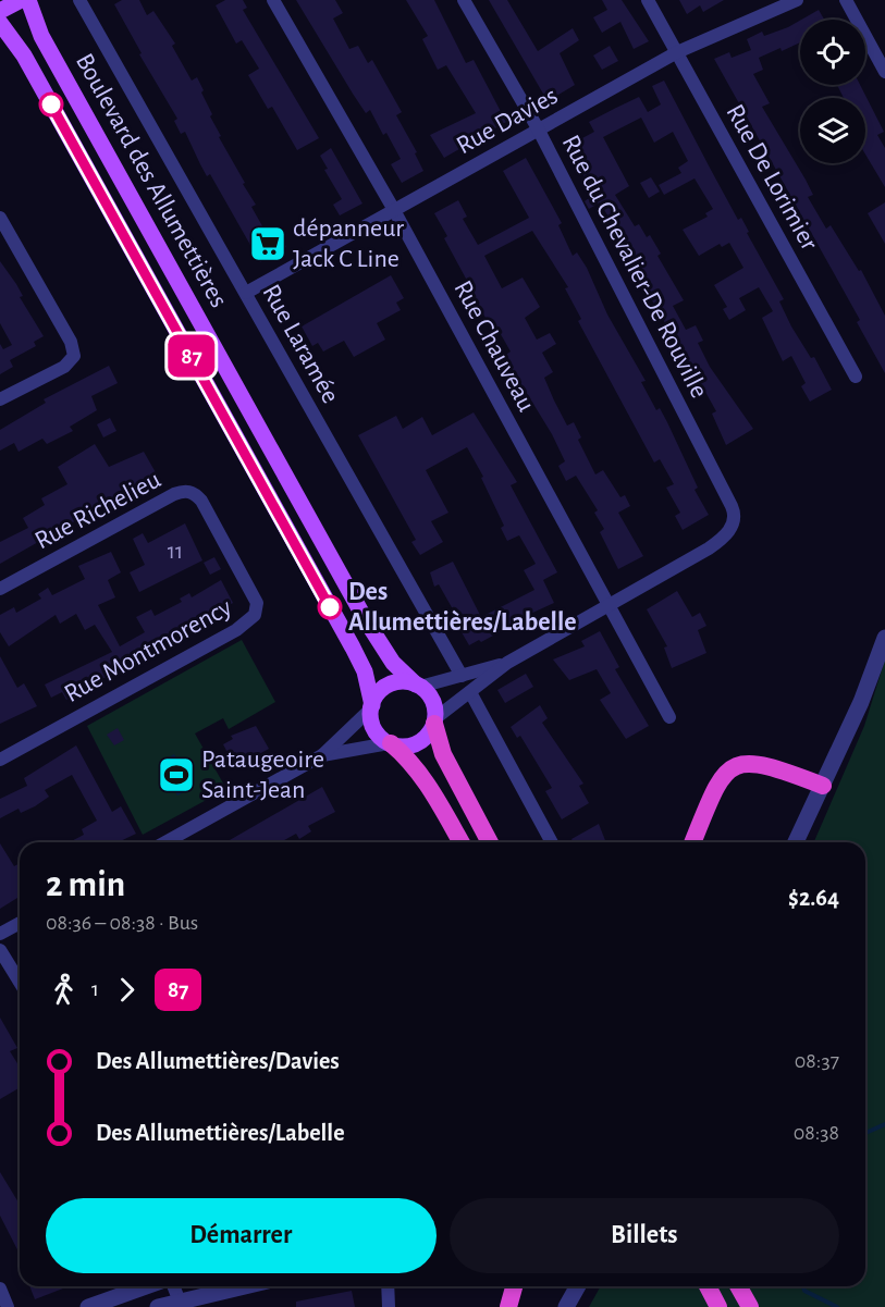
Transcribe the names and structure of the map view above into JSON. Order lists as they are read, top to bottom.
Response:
{
  "streets": {
    "main road": ["Boulevard des Allumettières"],
    "street": [
      "Rue Davies",
      "Rue De Lorimier",
      "Rue du Chevalier-De Rouville",
      "Rue Laramée",
      "Rue Chauveau",
      "Rue Richelieu",
      "Rue Montmorency"
    ]
  },
  "crossings": [
    ["Rue Davies", "Rue De Lorimier"],
    ["Rue Davies", "Rue du Chevalier-De Rouville"],
    ["Rue Davies", "Rue Laramée"],
    ["Rue Davies", "Rue Chauveau"],
    ["Rue du Chevalier-De Rouville", "Rue Chauveau"],
    ["Rue Richelieu", "Rue Montmorency"]
  ],
  "places": {
    "supermarket": ["dépanneur Jack C Line"],
    "other": ["Des Allumettières/Labelle"],
    "sports": ["Pataugeoire Saint-Jean"]
  },
  "lines": ["bus line 87"],
  "house_numbers": ["11"],
  "page": {
    "on_map": "87",
    "heading": ["2 min", "08:36 – 08:38 · Bus", "$2.64"],
    "legs": ["1", "87"],
    "list": [
      {
        "name": "Des Allumettières/Davies",
        "value": "08:37"
      },
      {
        "name": "Des Allumettières/Labelle",
        "value": "08:38"
      }
    ],
    "buttons": ["Démarrer", "Billets"]
  }
}
